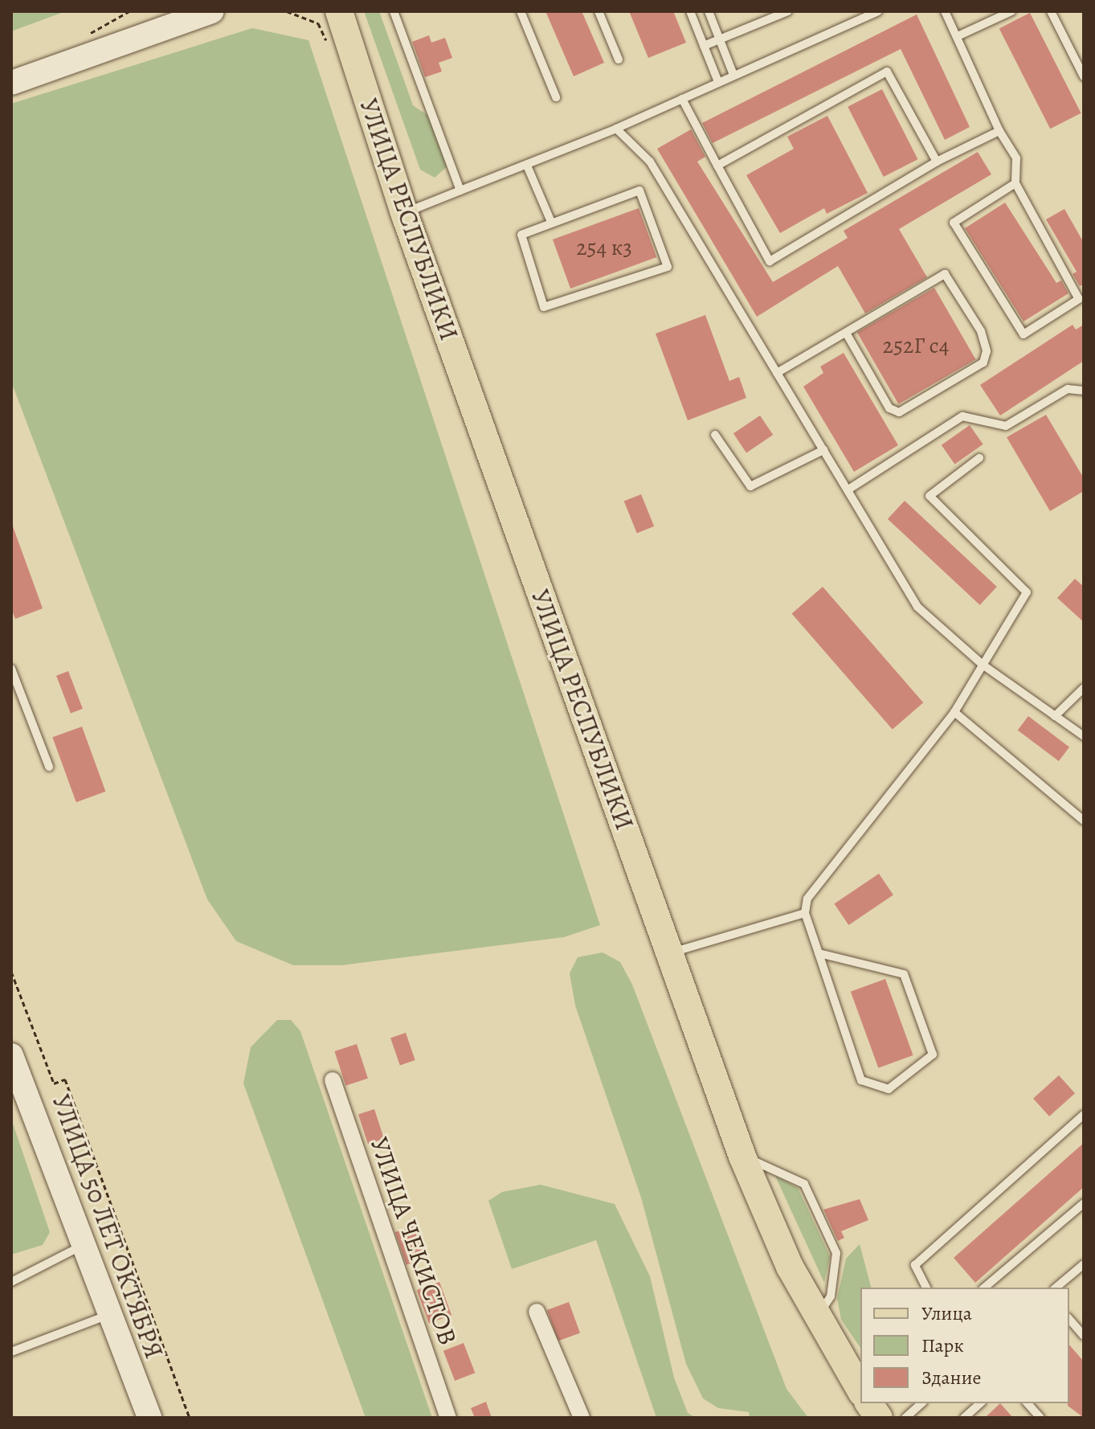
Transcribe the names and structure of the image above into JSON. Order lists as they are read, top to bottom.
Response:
{
  "streets": {
    "main road": ["УЛИЦА РЕСПУБЛИКИ", "УЛИЦА 50 ЛЕТ ОКТЯБРЯ"],
    "street": ["УЛИЦА ЧЕКИСТОВ"]
  },
  "house_numbers": ["254 к3", "252Г с4"],
  "legend": ["Улица", "Парк", "Здание"]
}
